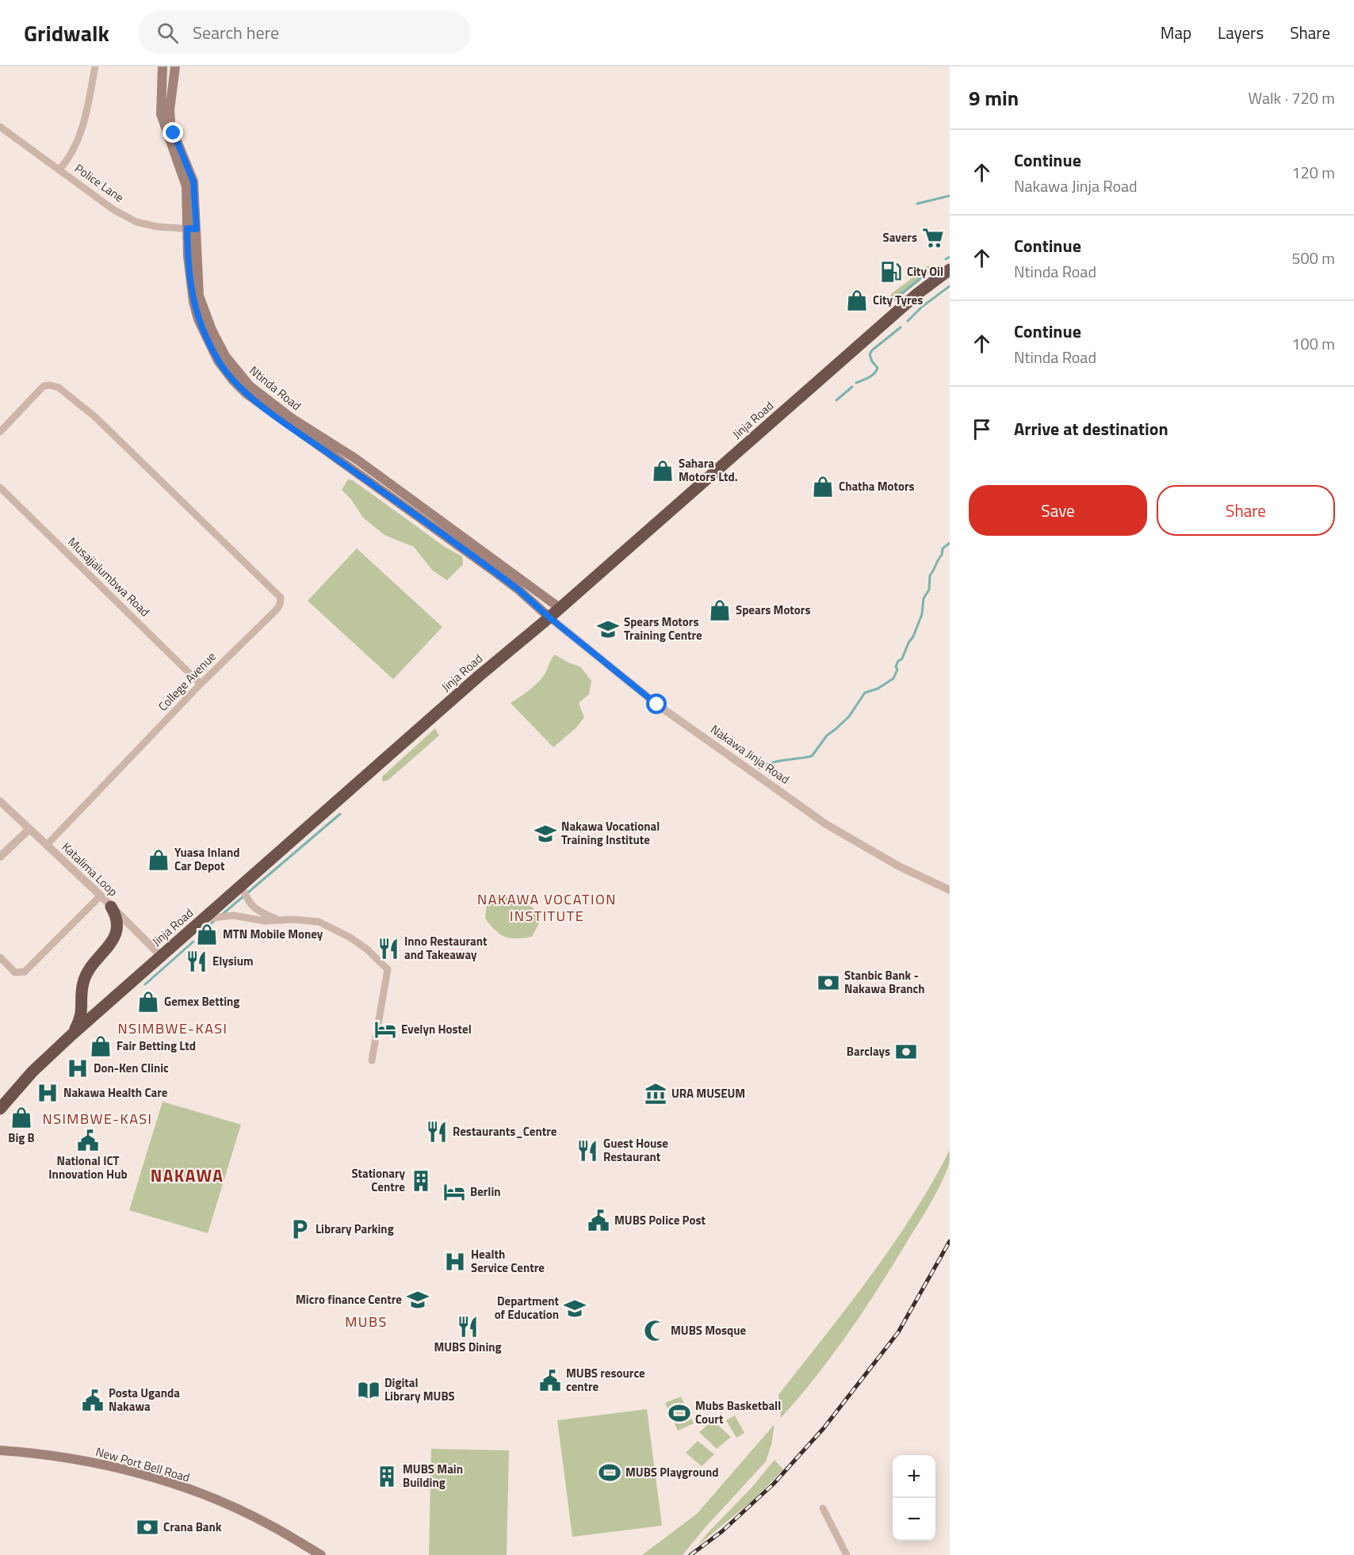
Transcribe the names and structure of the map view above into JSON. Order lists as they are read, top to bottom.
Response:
{
  "streets": {
    "highway": ["Jinja Road"],
    "main road": ["Ntinda Road", "New Port Bell Road"],
    "street": [
      "Police Lane",
      "Musajjalumbwa Road",
      "College Avenue",
      "Nakawa Jinja Road",
      "Katalima Loop"
    ]
  },
  "crossings": [
    ["Police Lane", "Ntinda Road"],
    ["Ntinda Road", "Jinja Road"],
    ["Ntinda Road", "Nakawa Jinja Road"],
    ["Jinja Road", "Nakawa Jinja Road"],
    ["Jinja Road", "Katalima Loop"],
    ["Musajjalumbwa Road", "College Avenue"],
    ["College Avenue", "Katalima Loop"]
  ],
  "districts": [
    "NAKAWA VOCATION INSTITUTE",
    "NSIMBWE-KASI",
    "NSIMBWE-KASI",
    "NAKAWA",
    "MUBS"
  ],
  "places": {
    "supermarket": ["Savers"],
    "fuel station": ["City Oil"],
    "shop": [
      "City Tyres",
      "Sahara Motors Ltd.",
      "Chatha Motors",
      "Spears Motors",
      "Yuasa Inland Car Depot",
      "MTN Mobile Money",
      "Gemex Betting",
      "Fair Betting Ltd",
      "Big B"
    ],
    "school or university": [
      "Spears Motors Training Centre",
      "Nakawa Vocational Training Institute",
      "Micro finance Centre",
      "Department of Education"
    ],
    "restaurant": [
      "Inno Restaurant and Takeaway",
      "Elysium",
      "Restaurants_Centre",
      "Guest House Restaurant",
      "MUBS Dining"
    ],
    "bank": ["Stanbic Bank - Nakawa Branch", "Barclays", "Crana Bank"],
    "hotel": ["Evelyn Hostel", "Berlin"],
    "hospital": ["Don-Ken Clinic", "Nakawa Health Care", "Health Service Centre"],
    "museum": ["URA MUSEUM"],
    "public building": [
      "National ICT Innovation Hub",
      "MUBS Police Post",
      "MUBS resource centre",
      "Posta Uganda Nakawa"
    ],
    "building": ["Stationary Centre", "MUBS Main Building"],
    "parking": ["Library Parking"],
    "mosque": ["MUBS Mosque"],
    "library": ["Digital Library MUBS"],
    "sports": ["Mubs Basketball Court", "MUBS Playground"]
  },
  "page": {
    "header": "Gridwalk",
    "search": "Search here",
    "nav": ["Map", "Layers", "Share"],
    "heading": ["9 min", "Walk · 720 m"],
    "list": [
      ["Continue", "Nakawa Jinja Road", "120 m"],
      ["Continue", "Ntinda Road", "500 m"],
      ["Continue", "Ntinda Road", "100 m"],
      "Arrive at destination"
    ],
    "buttons": ["Save", "Share"],
    "map_buttons": ["+", "−"]
  }
}
